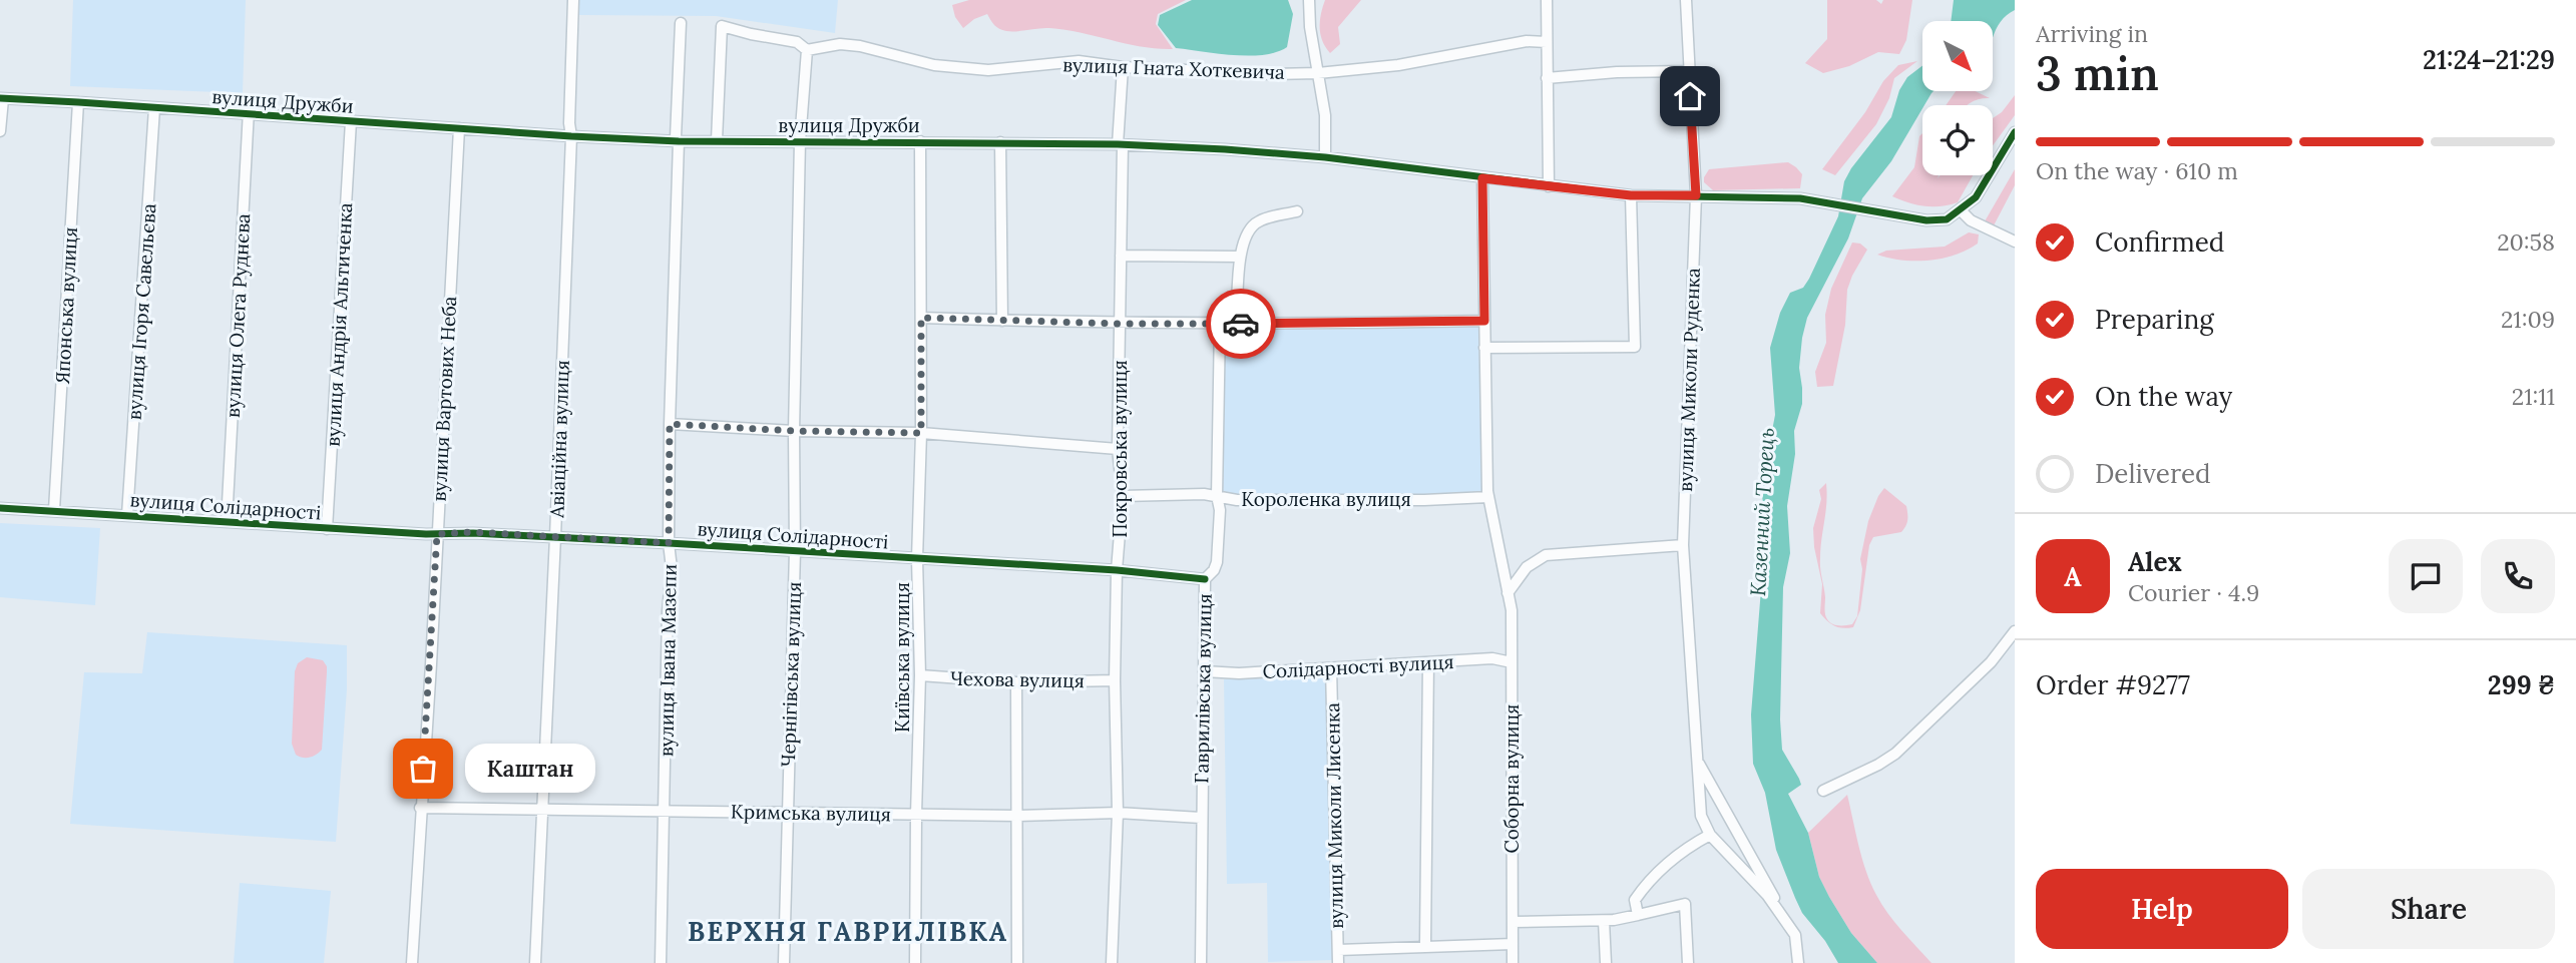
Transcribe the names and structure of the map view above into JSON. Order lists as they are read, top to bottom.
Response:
{
  "streets": {
    "street": [
      "вулиця Гната Хоткевича",
      "вулиця Дружби",
      "Японська вулиця",
      "вулиця Ігоря Савельєва",
      "вулиця Олега Руднєва",
      "вулиця Андрія Альтиченка",
      "вулиця Миколи Руденка",
      "вулиця Вартових Неба",
      "Авіаційна вулиця",
      "Покровська вулиця",
      "Короленка вулиця",
      "вулиця Солідарності",
      "Київська вулиця",
      "вулиця Івана Мазепи",
      "Солідарності вулиця",
      "Чернігівська вулиця",
      "Чехова вулиця",
      "Гаврилівська вулиця",
      "Соборна вулиця",
      "Кримська вулиця",
      "вулиця Миколи Лисенка"
    ]
  },
  "crossings": [
    ["вулиця Гната Хоткевича", "вулиця Дружби"],
    ["вулиця Гната Хоткевича", "Покровська вулиця"],
    ["вулиця Гната Хоткевича", "Чернігівська вулиця"],
    ["вулиця Дружби", "Японська вулиця"],
    ["вулиця Дружби", "вулиця Ігоря Савельєва"],
    ["вулиця Дружби", "вулиця Олега Руднєва"],
    ["вулиця Дружби", "вулиця Андрія Альтиченка"],
    ["вулиця Дружби", "вулиця Миколи Руденка"],
    ["вулиця Дружби", "вулиця Вартових Неба"],
    ["вулиця Дружби", "Авіаційна вулиця"],
    ["вулиця Дружби", "Покровська вулиця"],
    ["вулиця Дружби", "Київська вулиця"],
    ["вулиця Дружби", "вулиця Івана Мазепи"],
    ["вулиця Дружби", "Чернігівська вулиця"],
    ["вулиця Дружби", "Соборна вулиця"],
    ["Японська вулиця", "вулиця Солідарності"],
    ["вулиця Ігоря Савельєва", "вулиця Солідарності"],
    ["вулиця Олега Руднєва", "вулиця Солідарності"],
    ["вулиця Андрія Альтиченка", "вулиця Солідарності"],
    ["вулиця Вартових Неба", "вулиця Солідарності"],
    ["вулиця Вартових Неба", "Кримська вулиця"],
    ["Авіаційна вулиця", "вулиця Солідарності"],
    ["Авіаційна вулиця", "Кримська вулиця"],
    ["Покровська вулиця", "Короленка вулиця"],
    ["Покровська вулиця", "вулиця Солідарності"],
    ["Покровська вулиця", "Чехова вулиця"],
    ["Покровська вулиця", "Кримська вулиця"],
    ["Короленка вулиця", "Гаврилівська вулиця"],
    ["Короленка вулиця", "Соборна вулиця"],
    ["вулиця Солідарності", "Київська вулиця"],
    ["вулиця Солідарності", "вулиця Івана Мазепи"],
    ["вулиця Солідарності", "Чернігівська вулиця"],
    ["вулиця Солідарності", "Гаврилівська вулиця"],
    ["Київська вулиця", "Чехова вулиця"],
    ["Київська вулиця", "Кримська вулиця"],
    ["вулиця Івана Мазепи", "Кримська вулиця"],
    ["Солідарності вулиця", "Гаврилівська вулиця"],
    ["Солідарності вулиця", "Соборна вулиця"],
    ["Солідарності вулиця", "вулиця Миколи Лисенка"],
    ["Чернігівська вулиця", "Кримська вулиця"],
    ["Гаврилівська вулиця", "Кримська вулиця"]
  ],
  "districts": ["ВЕРХНЯ ГАВРИЛІВКА"],
  "water": ["Казенний Торець"],
  "places": ["Каштан"],
  "north": "bottom right",
  "page": {
    "heading": ["3 min", "Arriving in", "21:24–21:29"],
    "panel": [
      "Alex",
      "Courier · 4.9",
      "Order #9277",
      "299 ₴"
    ],
    "bar": "On the way · 610 m",
    "list": [
      ["Confirmed", "20:58"],
      ["Preparing", "21:09"],
      ["On the way", "21:11"],
      "Delivered"
    ],
    "round": "A",
    "bubble": "Каштан",
    "buttons": ["Help", "Share"]
  }
}
